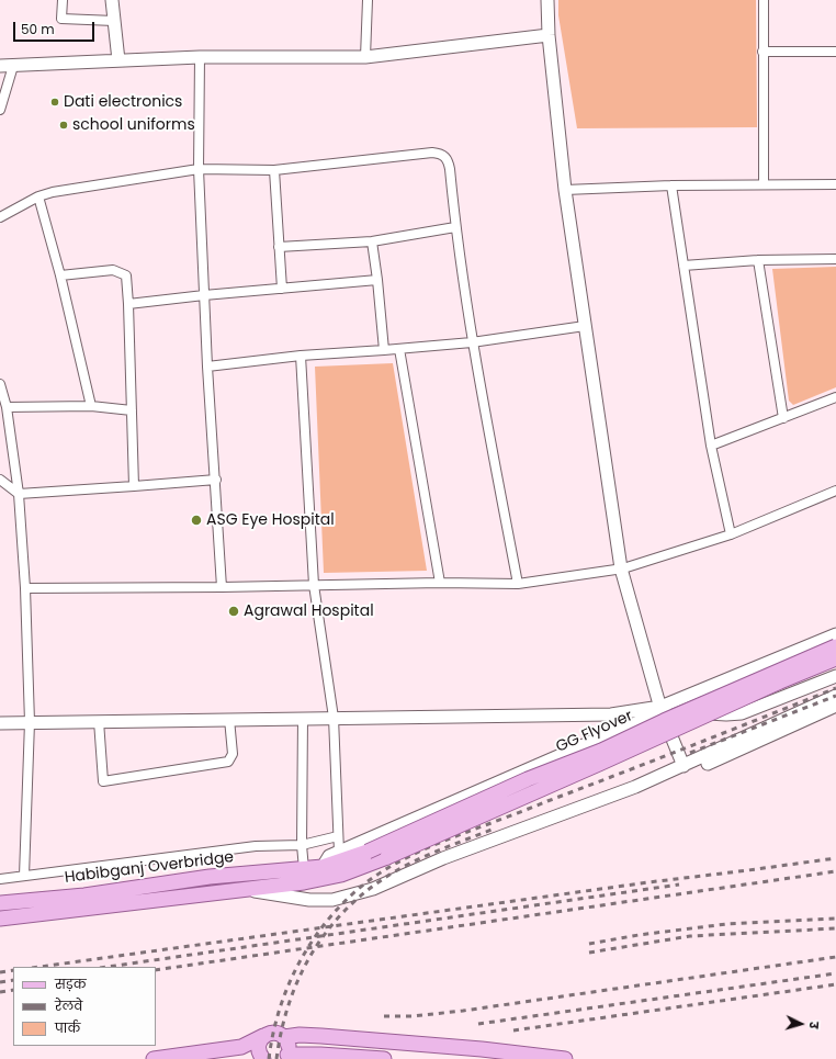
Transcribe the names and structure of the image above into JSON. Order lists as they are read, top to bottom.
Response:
{
  "streets": {
    "main road": ["GG Flyover", "Habibganj Overbridge"]
  },
  "crossings": [
    ["GG Flyover", "Habibganj Overbridge"]
  ],
  "places": [
    "Dati electronics",
    "school uniforms",
    "ASG Eye Hospital",
    "Agrawal Hospital"
  ],
  "legend": ["सड़क", "रेलवे", "पार्क"],
  "scale_bar": "50 m",
  "north": "right"
}
